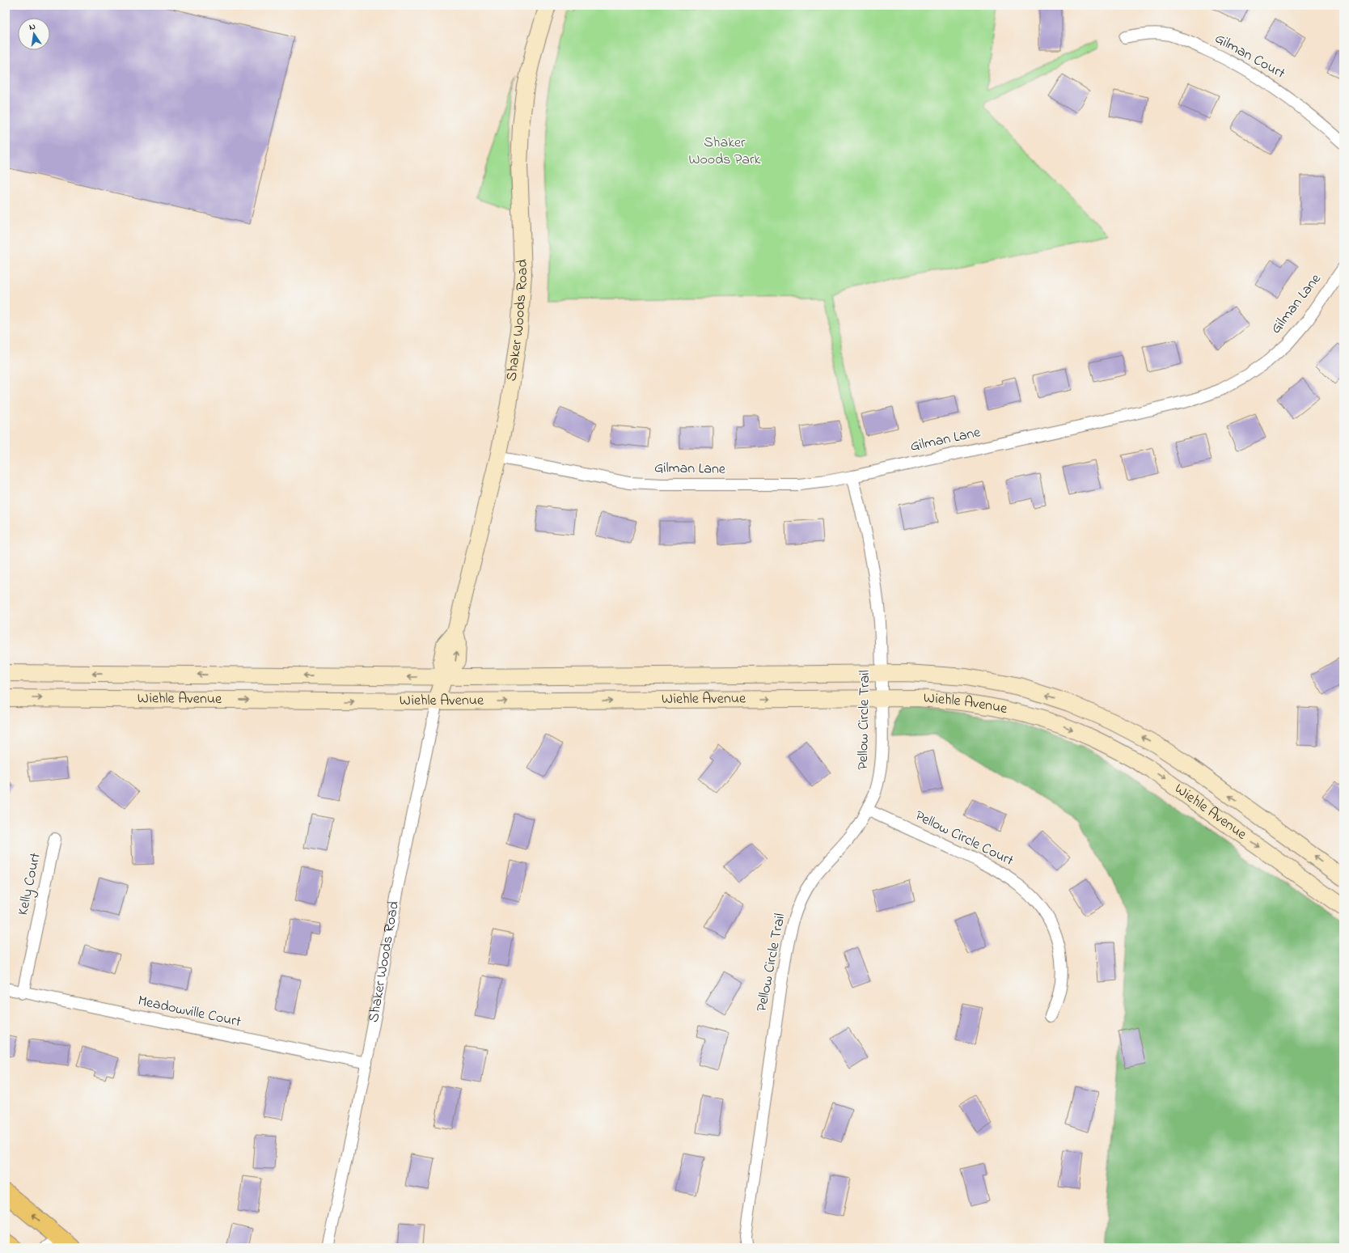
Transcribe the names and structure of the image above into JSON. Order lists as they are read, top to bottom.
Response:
{
  "streets": {
    "main road": ["Shaker Woods Road", "Wiehle Avenue"],
    "street": [
      "Gilman Court",
      "Gilman Lane",
      "Pellow Circle Trail",
      "Pellow Circle Court",
      "Kelly Court",
      "Meadowville Court"
    ]
  },
  "crossings": [
    ["Gilman Lane", "Shaker Woods Road"],
    ["Gilman Lane", "Pellow Circle Trail"],
    ["Shaker Woods Road", "Wiehle Avenue"],
    ["Shaker Woods Road", "Meadowville Court"],
    ["Wiehle Avenue", "Pellow Circle Trail"],
    ["Pellow Circle Trail", "Pellow Circle Court"],
    ["Kelly Court", "Meadowville Court"]
  ],
  "parks": ["Shaker Woods Park"],
  "north": "top"
}
